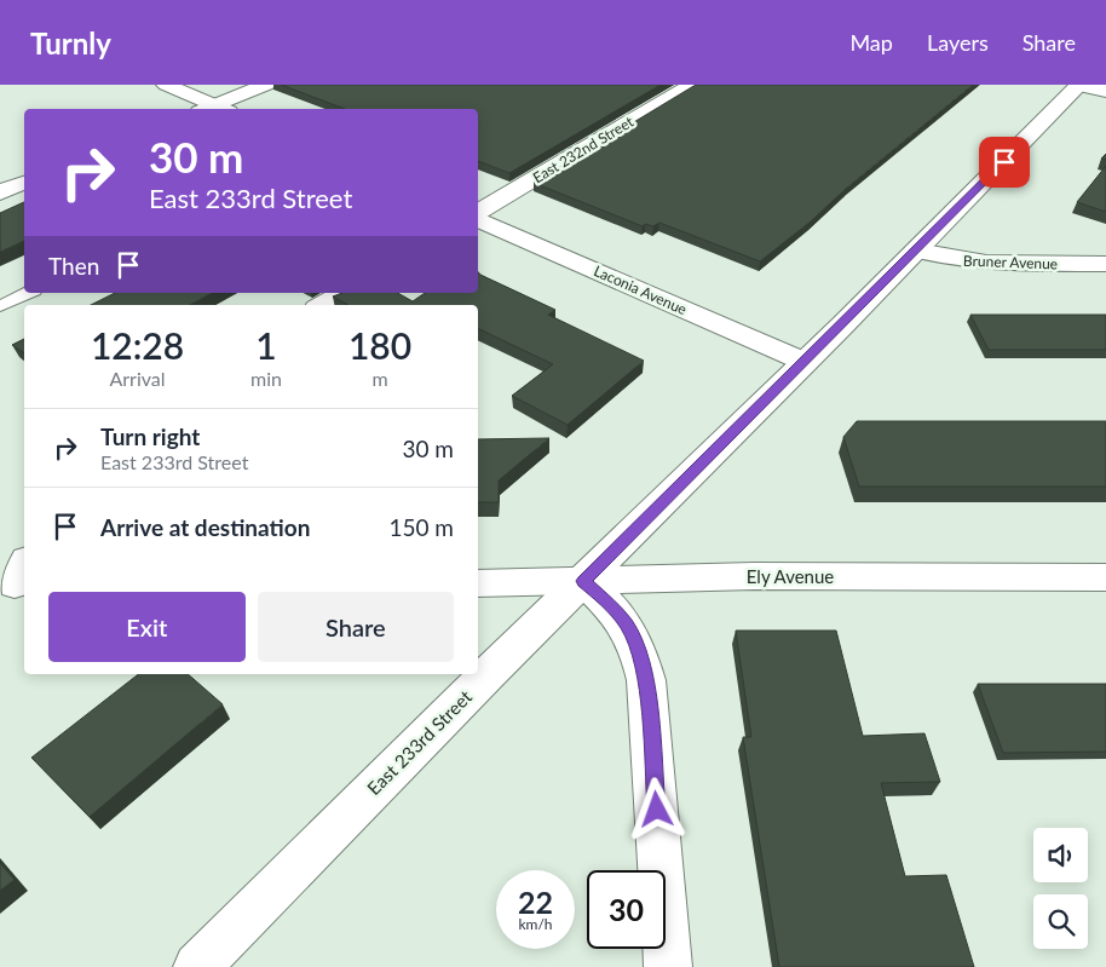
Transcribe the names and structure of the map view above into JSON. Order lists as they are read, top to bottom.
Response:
{
  "streets": {
    "street": [
      "East 232nd Street",
      "Bruner Avenue",
      "Laconia Avenue",
      "Ely Avenue",
      "East 233rd Street"
    ]
  },
  "crossings": [
    ["Bruner Avenue", "East 233rd Street"],
    ["Laconia Avenue", "East 233rd Street"],
    ["Ely Avenue", "East 233rd Street"]
  ],
  "page": {
    "header": "Turnly",
    "nav": ["Map", "Layers", "Share"],
    "turn": ["30 m", "East 233rd Street"],
    "then": "Then",
    "eta": [
      "12:28",
      "Arrival",
      "1",
      "min",
      "180",
      "m"
    ],
    "list": [
      {
        "name": "Turn right",
        "note": "East 233rd Street",
        "value": "30 m"
      },
      {
        "name": "Arrive at destination",
        "value": "150 m"
      }
    ],
    "buttons": ["Exit", "Share"],
    "speed": "22 km/h",
    "limit": "30"
  }
}
